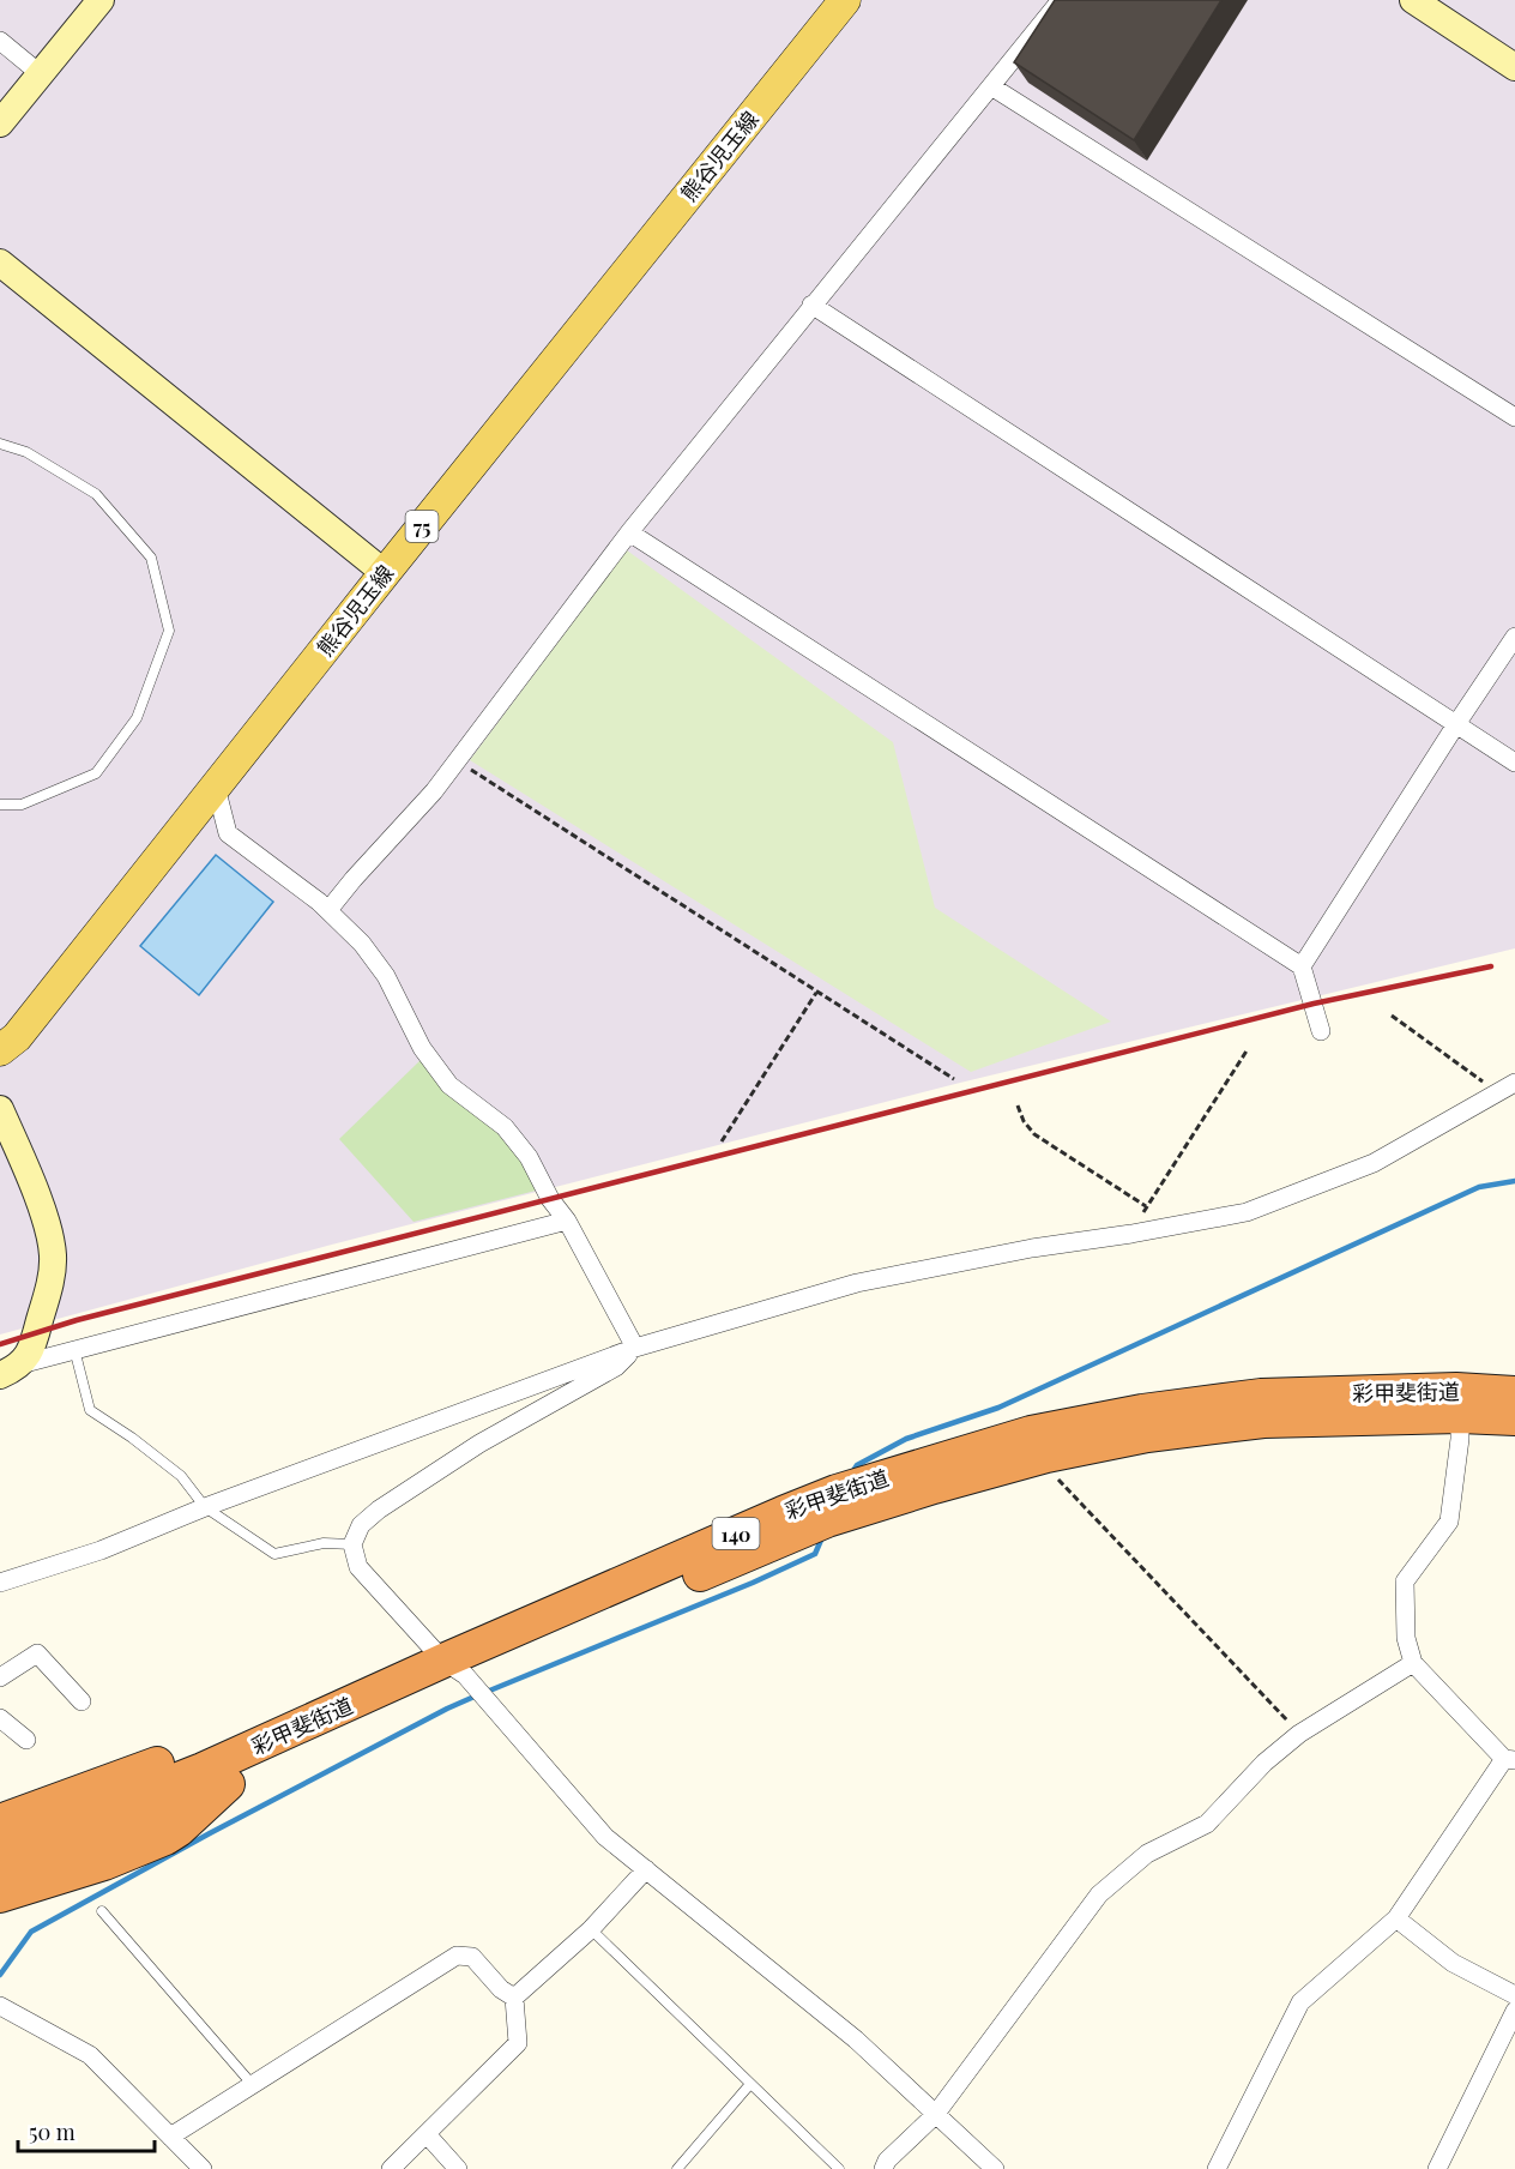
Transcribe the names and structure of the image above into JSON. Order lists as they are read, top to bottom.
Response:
{
  "streets": {
    "highway": ["彩甲斐街道", "140"],
    "main road": ["熊谷児玉線", "75"]
  },
  "scale_bar": "50 m"
}
